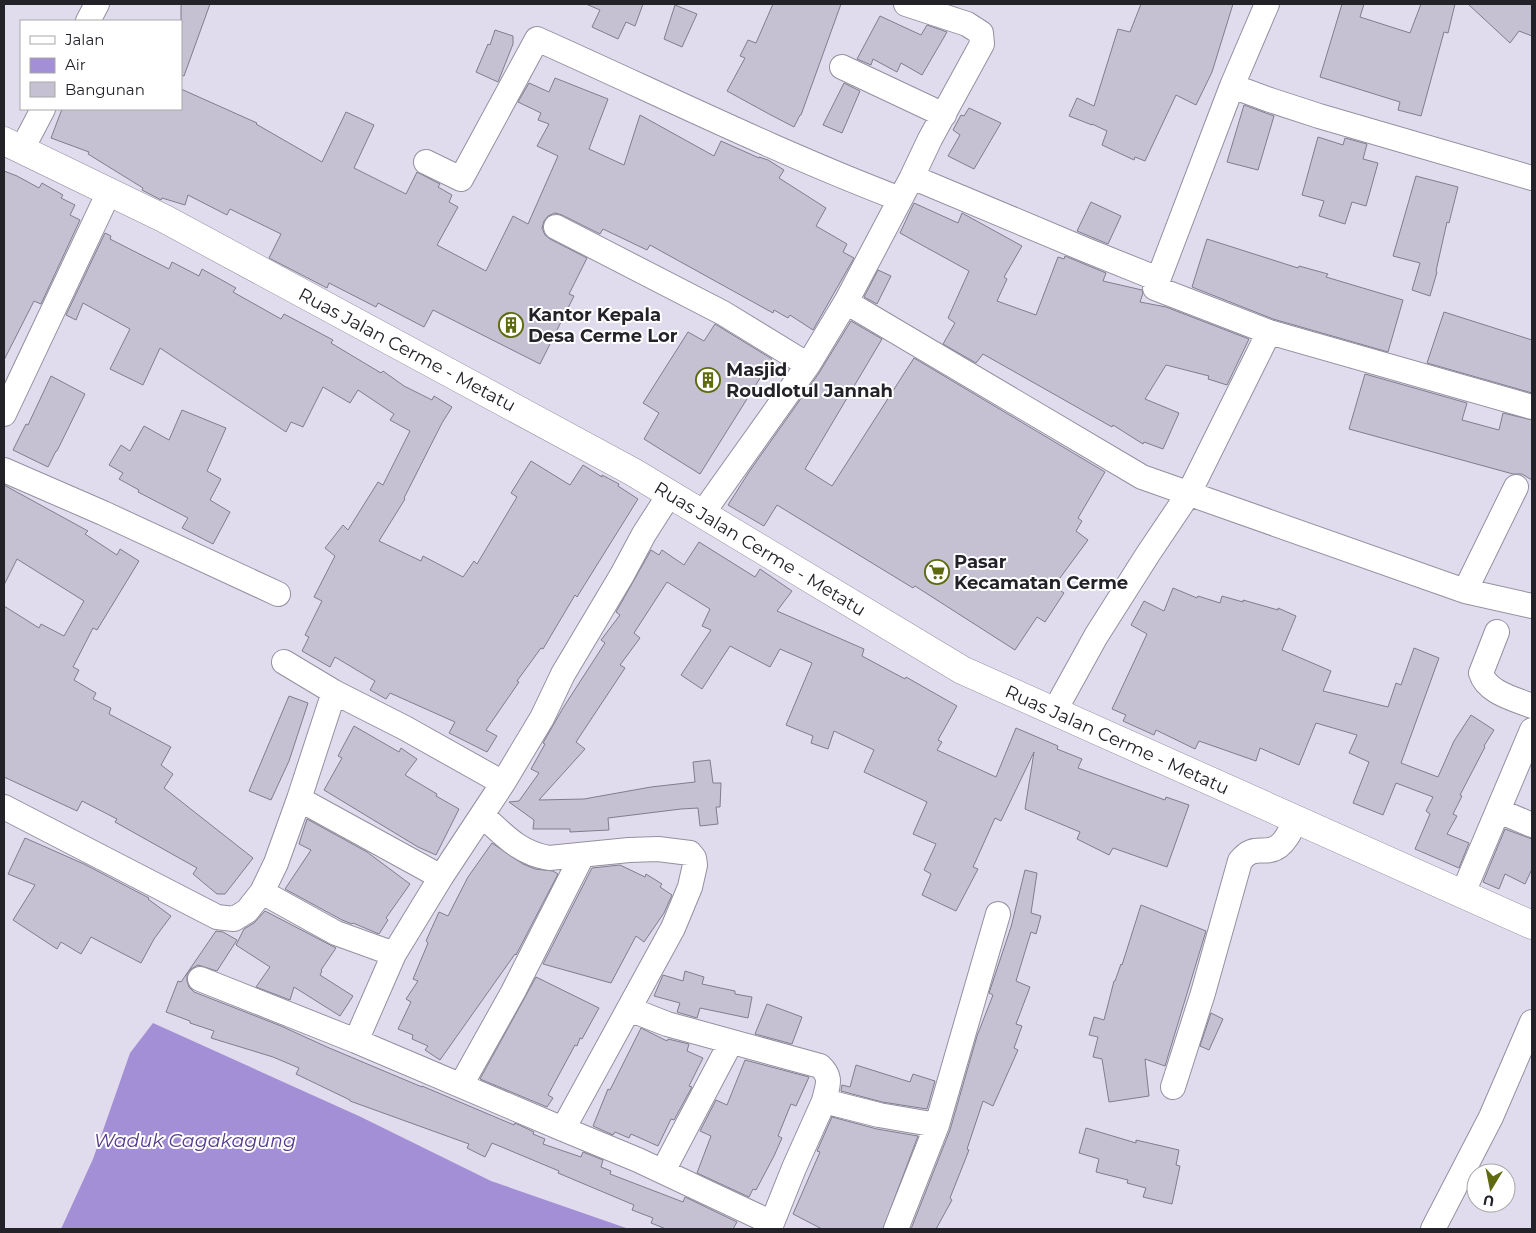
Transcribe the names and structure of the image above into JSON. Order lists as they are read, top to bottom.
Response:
{
  "streets": {
    "main road": ["Ruas Jalan Cerme - Metatu"]
  },
  "water": ["Waduk Cagakagung"],
  "places": {
    "building": ["Kantor Kepala Desa Cerme Lor", "Masjid Roudlotul Jannah"],
    "supermarket": ["Pasar Kecamatan Cerme"]
  },
  "legend": ["Jalan", "Air", "Bangunan"],
  "north": "bottom"
}
